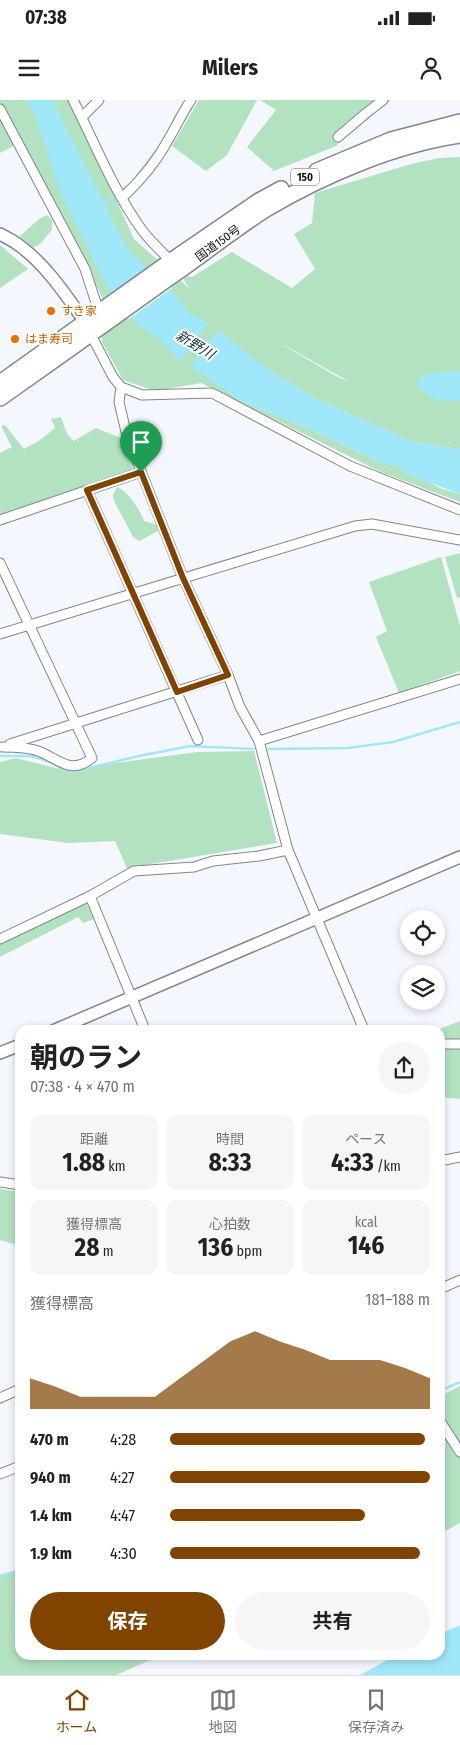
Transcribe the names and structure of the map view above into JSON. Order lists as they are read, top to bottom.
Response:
{
  "streets": {
    "highway": ["150", "国道150号"]
  },
  "water": ["新野川"],
  "places": ["すき家", "はま寿司"],
  "page": {
    "status": "07:38",
    "header": "Milers",
    "heading": ["朝のラン", "07:38 · 4 × 470 m"],
    "stats": [
      ["距離", "1.88 km"],
      ["時間", "8:33"],
      ["ペース", "4:33 /km"],
      ["獲得標高", "28 m"],
      ["心拍数", "136 bpm"],
      ["kcal", "146"]
    ],
    "chart": ["獲得標高", "181–188 m"],
    "list": [
      {
        "name": "470 m",
        "note": "4:28"
      },
      {
        "name": "940 m",
        "note": "4:27"
      },
      {
        "name": "1.4 km",
        "note": "4:47"
      },
      {
        "name": "1.9 km",
        "note": "4:30"
      }
    ],
    "buttons": ["保存", "共有"],
    "tabs": ["ホーム", "地図", "保存済み"]
  }
}
